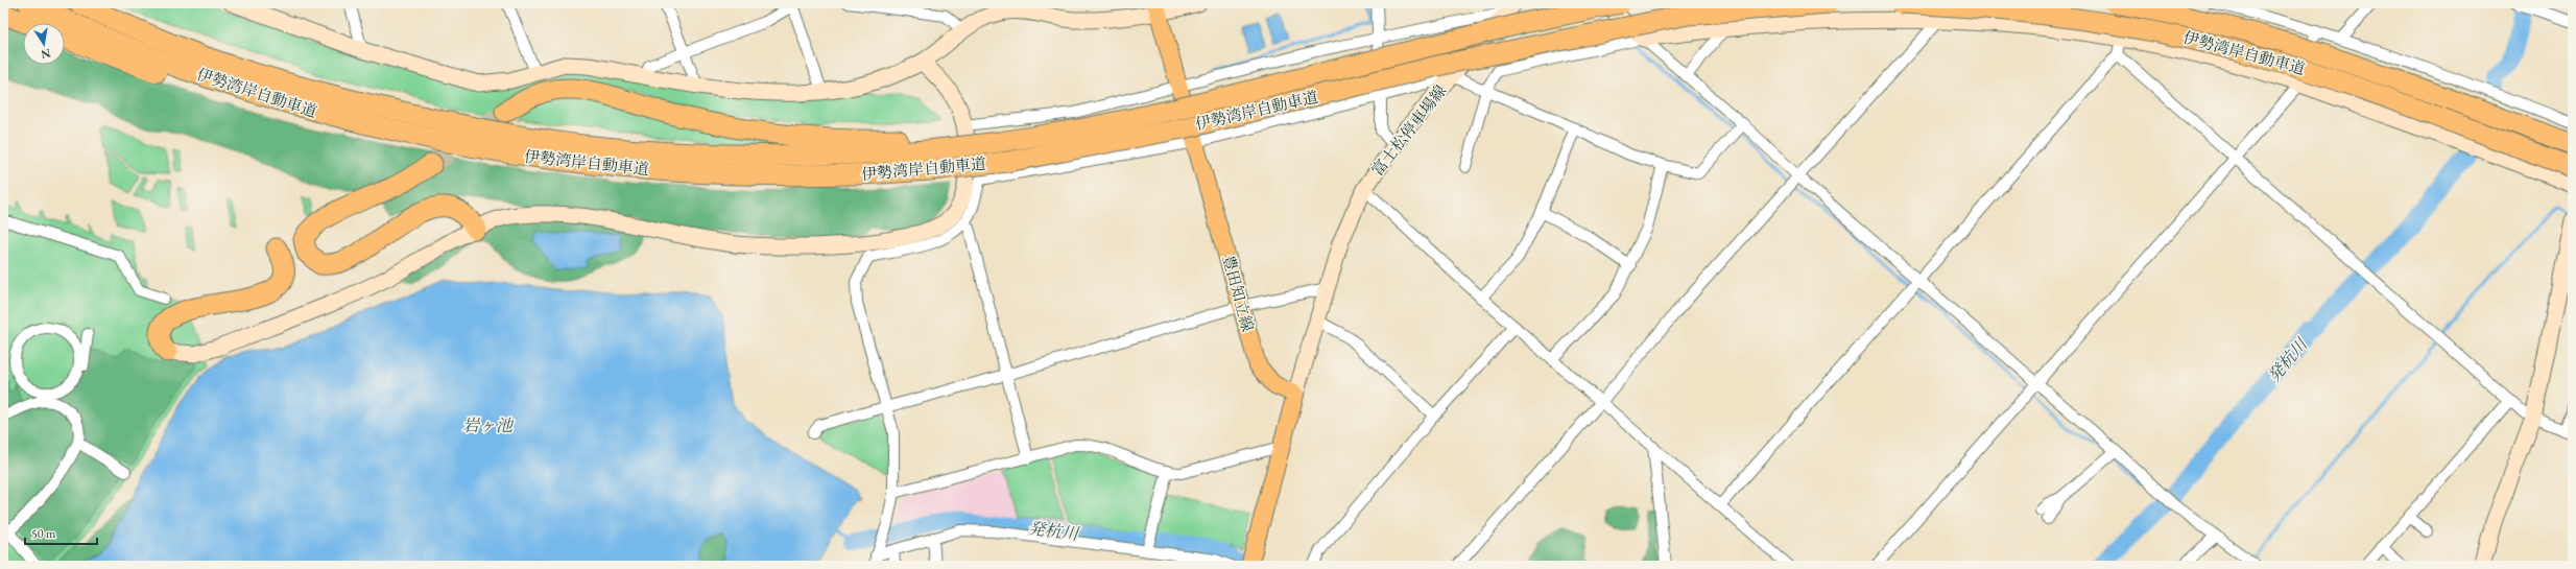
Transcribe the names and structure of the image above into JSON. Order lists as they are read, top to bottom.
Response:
{
  "streets": {
    "highway": ["伊勢湾岸自動車道"],
    "main road": ["豊田知立線"],
    "street": ["富士松停車場線"]
  },
  "crossings": [
    ["富士松停車場線", "豊田知立線"]
  ],
  "water": ["発杭川", "岩ヶ池"],
  "scale_bar": "50 m",
  "north": "bottom"
}
